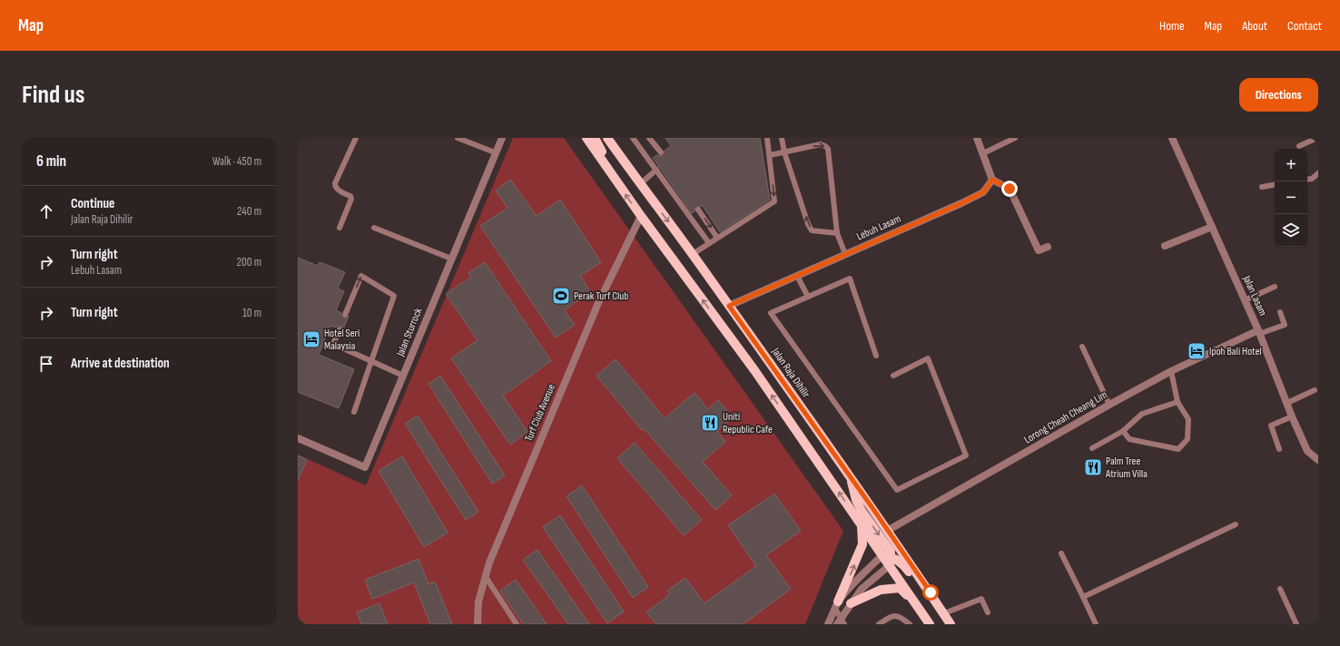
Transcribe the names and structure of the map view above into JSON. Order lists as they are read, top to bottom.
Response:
{
  "streets": {
    "main road": ["Jalan Raja Dihilir"],
    "street": [
      "Lebuh Lasam",
      "Jalan Lasam",
      "Jalan Sturrock",
      "Turf Club Avenue",
      "Lorong Cheah Cheang Lim"
    ]
  },
  "crossings": [
    ["Lebuh Lasam", "Jalan Raja Dihilir"],
    ["Jalan Lasam", "Lorong Cheah Cheang Lim"],
    ["Jalan Raja Dihilir", "Lorong Cheah Cheang Lim"]
  ],
  "places": {
    "sports": ["Perak Turf Club"],
    "hotel": ["Hotel Seri Malaysia", "Ipoh Bali Hotel"],
    "restaurant": ["Uniti Republic Cafe", "Palm Tree Atrium Villa"]
  },
  "page": {
    "header": "Map",
    "nav": [
      "Home",
      "Map",
      "About",
      "Contact"
    ],
    "buttons": "Directions",
    "title": "Find us",
    "heading": ["6 min", "Walk · 450 m"],
    "map_buttons": ["+", "−"],
    "list": [
      ["Continue", "Jalan Raja Dihilir", "240 m"],
      ["Turn right", "Lebuh Lasam", "200 m"],
      ["Turn right", "10 m"],
      "Arrive at destination"
    ]
  }
}
